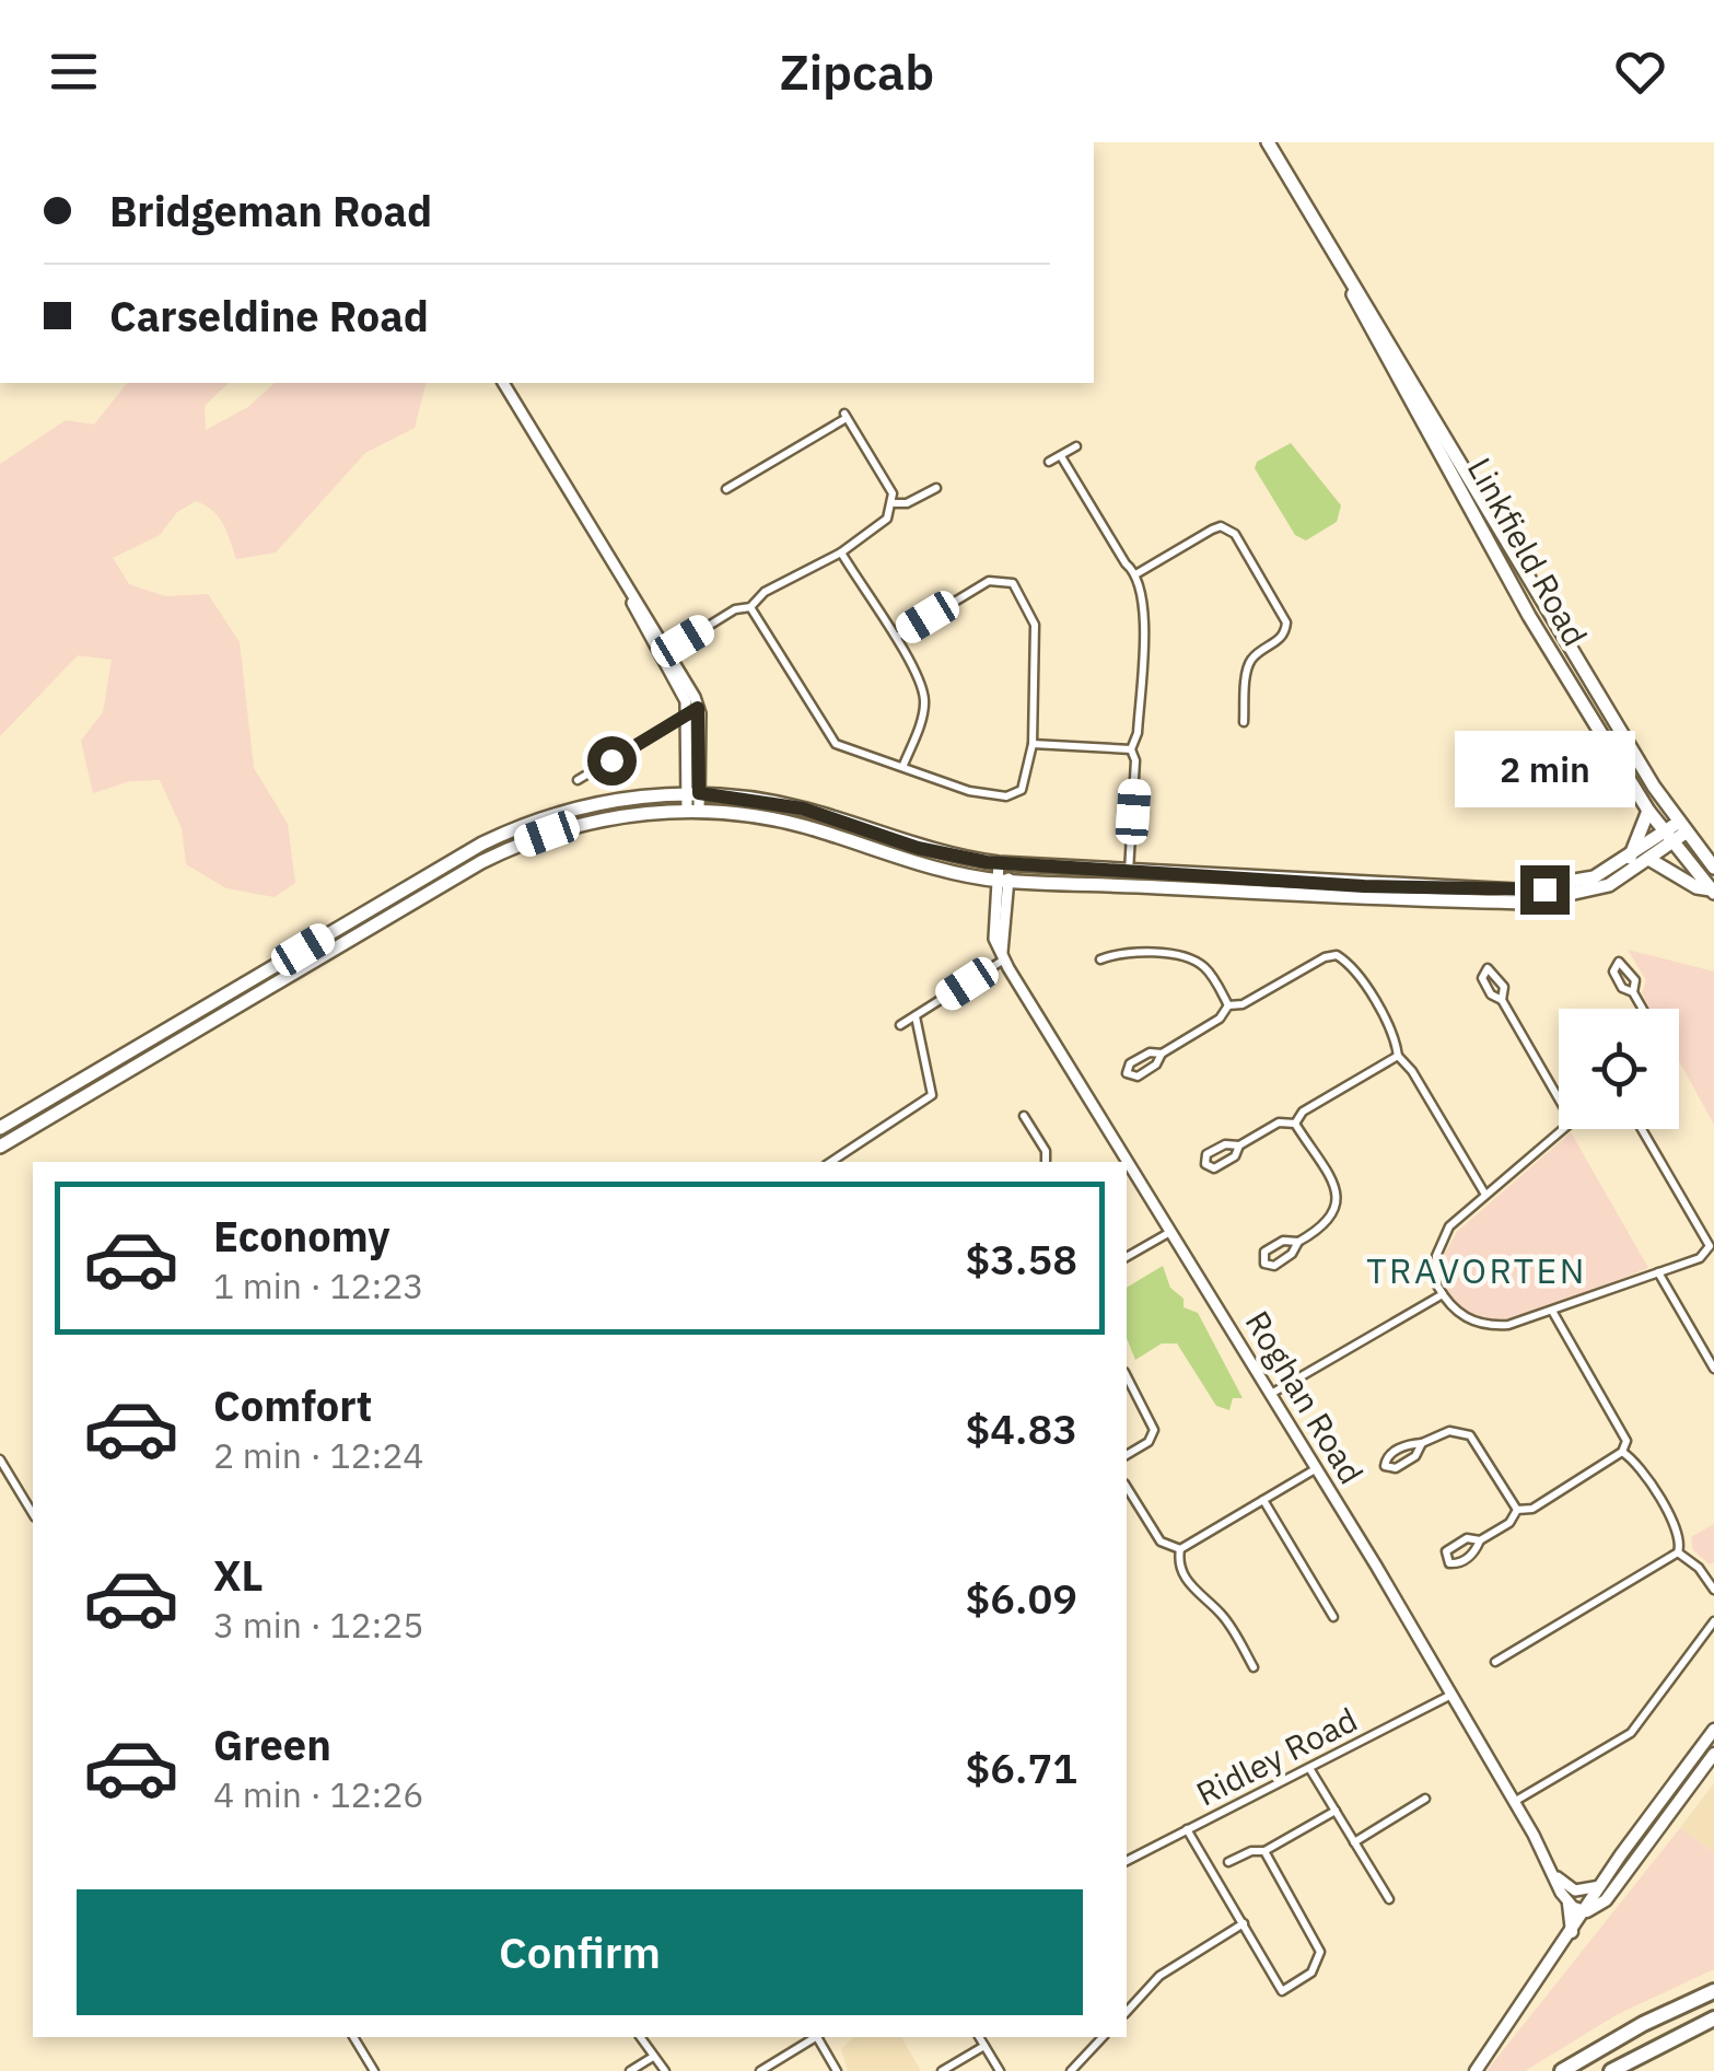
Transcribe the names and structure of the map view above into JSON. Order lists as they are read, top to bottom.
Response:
{
  "streets": {
    "main road": ["Linkfield Road"],
    "street": ["Roghan Road", "Ridley Road"]
  },
  "crossings": [
    ["Roghan Road", "Ridley Road"]
  ],
  "districts": ["TRAVORTEN"],
  "page": {
    "header": "Zipcab",
    "banner": ["Bridgeman Road", "Carseldine Road"],
    "bubble": "2 min",
    "list": [
      {
        "name": "Economy",
        "note": "1 min · 12:23",
        "value": "$3.58"
      },
      {
        "name": "Comfort",
        "note": "2 min · 12:24",
        "value": "$4.83"
      },
      {
        "name": "XL",
        "note": "3 min · 12:25",
        "value": "$6.09"
      },
      {
        "name": "Green",
        "note": "4 min · 12:26",
        "value": "$6.71"
      }
    ],
    "buttons": "Confirm"
  }
}
